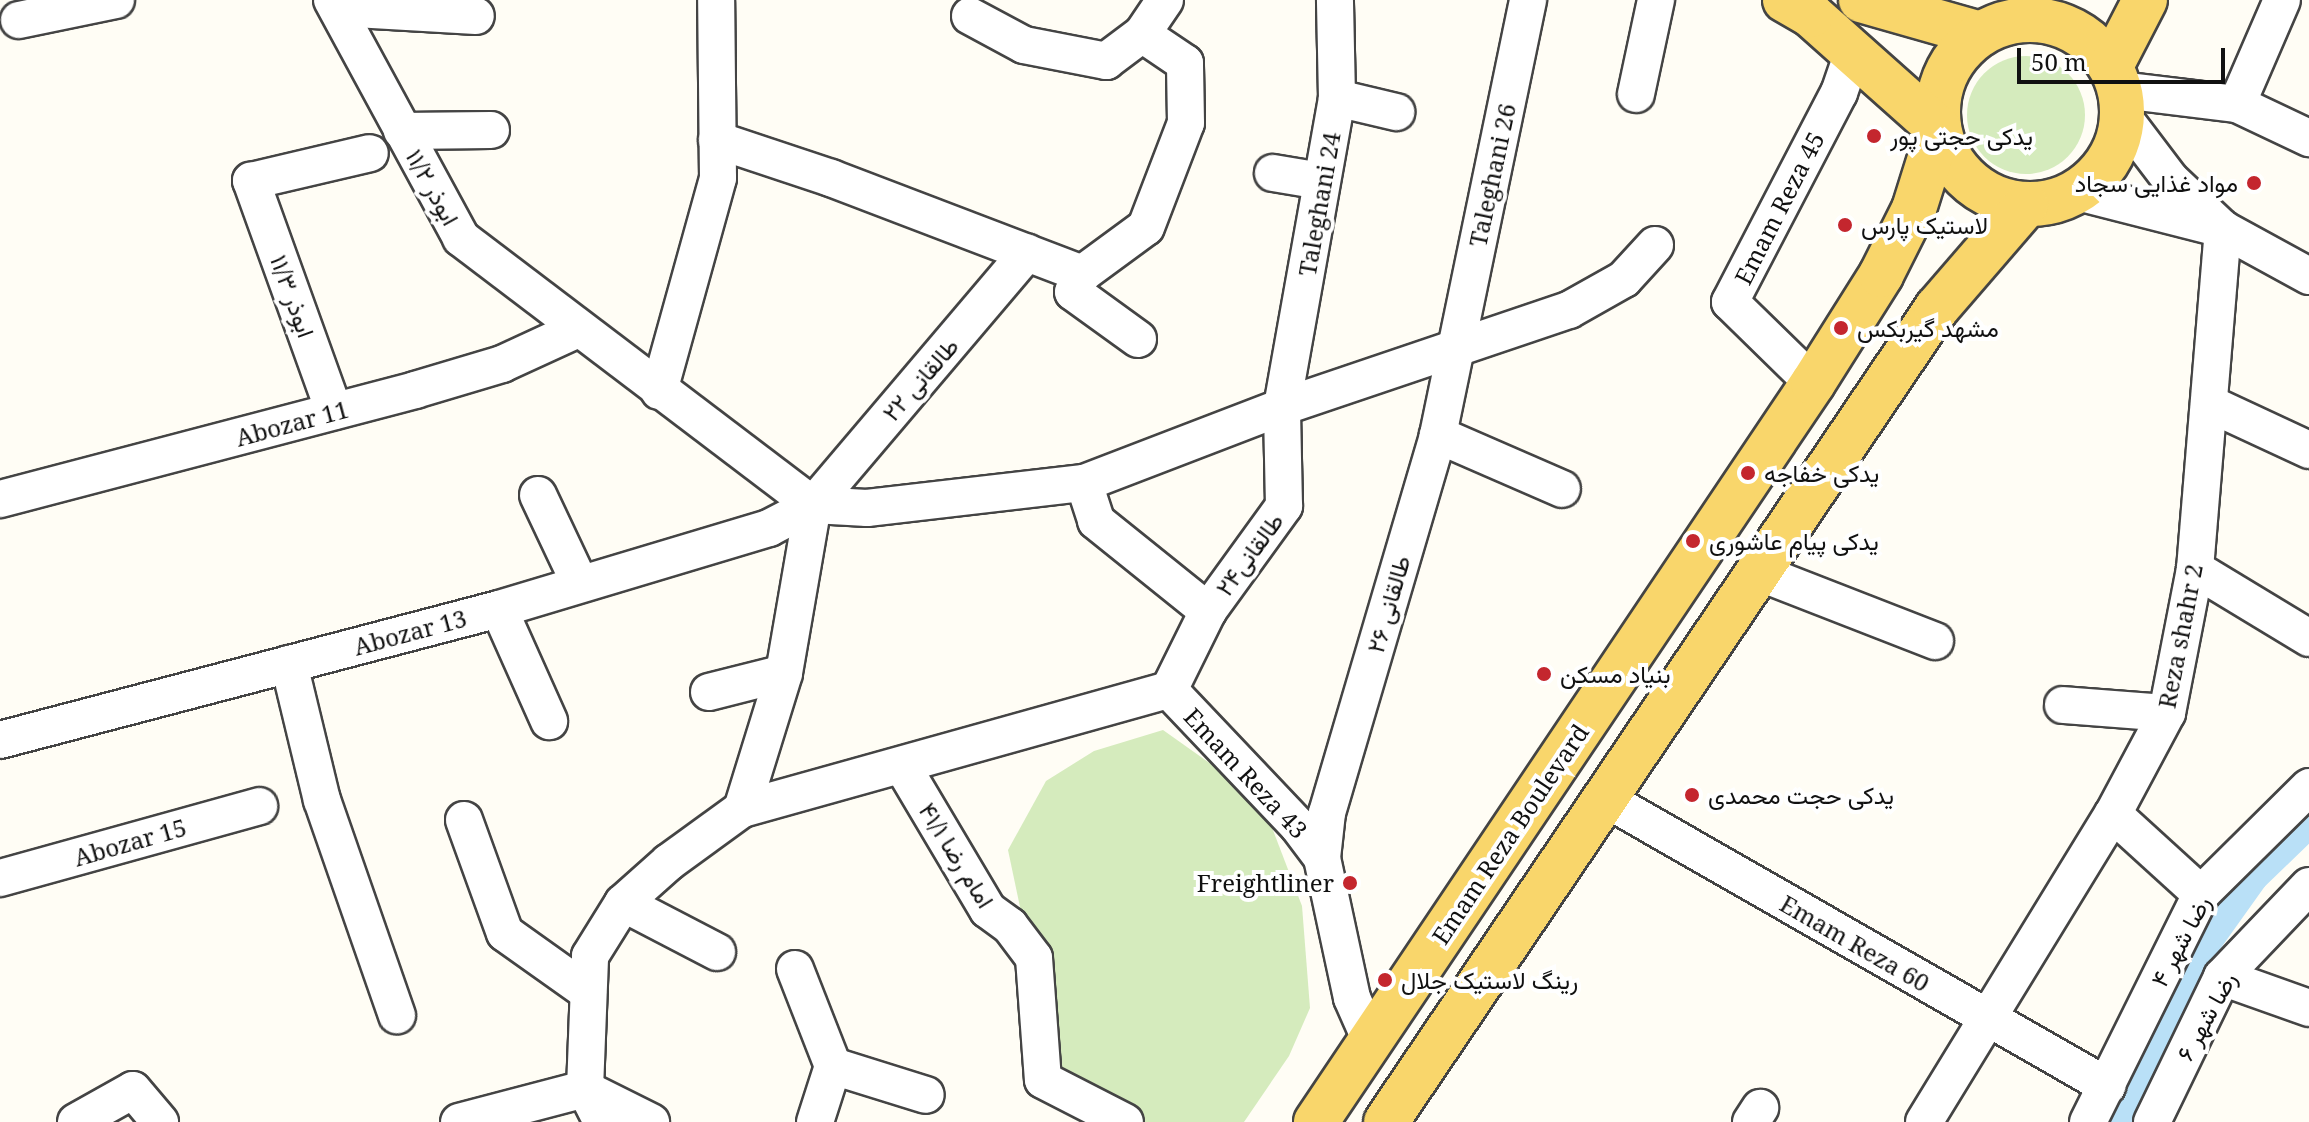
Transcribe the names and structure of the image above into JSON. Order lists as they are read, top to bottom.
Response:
{
  "streets": {
    "main road": ["Emam Reza Boulevard"],
    "street": [
      "Taleghani 26",
      "ابوذر ۱۱/۲",
      "Taleghani 24",
      "Emam Reza 45",
      "ابوذر ۱۱/۳",
      "طالقانی ۲۲",
      "Abozar 11",
      "طالقانی۲۴",
      "طالقانی ۲۶",
      "Abozar 13",
      "Reza shahr 2",
      "Emam Reza 43",
      "Abozar 15",
      "امام رضا ۴۱/۱",
      "رضا شهر ۴",
      "Emam Reza 60",
      "رضا شهر ۶"
    ]
  },
  "crossings": [
    ["Taleghani 26", "طالقانی ۲۶"],
    ["ابوذر ۱۱/۲", "طالقانی ۲۲"],
    ["ابوذر ۱۱/۲", "Abozar 11"],
    ["ابوذر ۱۱/۲", "Abozar 13"],
    ["Taleghani 24", "طالقانی۲۴"],
    ["Emam Reza 45", "Emam Reza Boulevard"],
    ["ابوذر ۱۱/۳", "Abozar 11"],
    ["طالقانی ۲۲", "Abozar 13"],
    ["طالقانی۲۴", "Emam Reza 43"],
    ["طالقانی ۲۶", "Emam Reza 43"],
    ["Reza shahr 2", "Emam Reza 60"],
    ["Emam Reza 43", "Emam Reza Boulevard"],
    ["رضا شهر ۴", "Emam Reza 60"]
  ],
  "places": [
    "یدکی حجتی پور",
    "مواد غذایی سجاد",
    "لاستیک پارس",
    "مشهد گیربکس",
    "یدکی خفاجه",
    "یدکی پیام عاشوری",
    "بنیاد مسکن",
    "یدکی حجت محمدی",
    "Freightliner",
    "رینگ لاستیک جلال"
  ],
  "scale_bar": "50 m"
}
